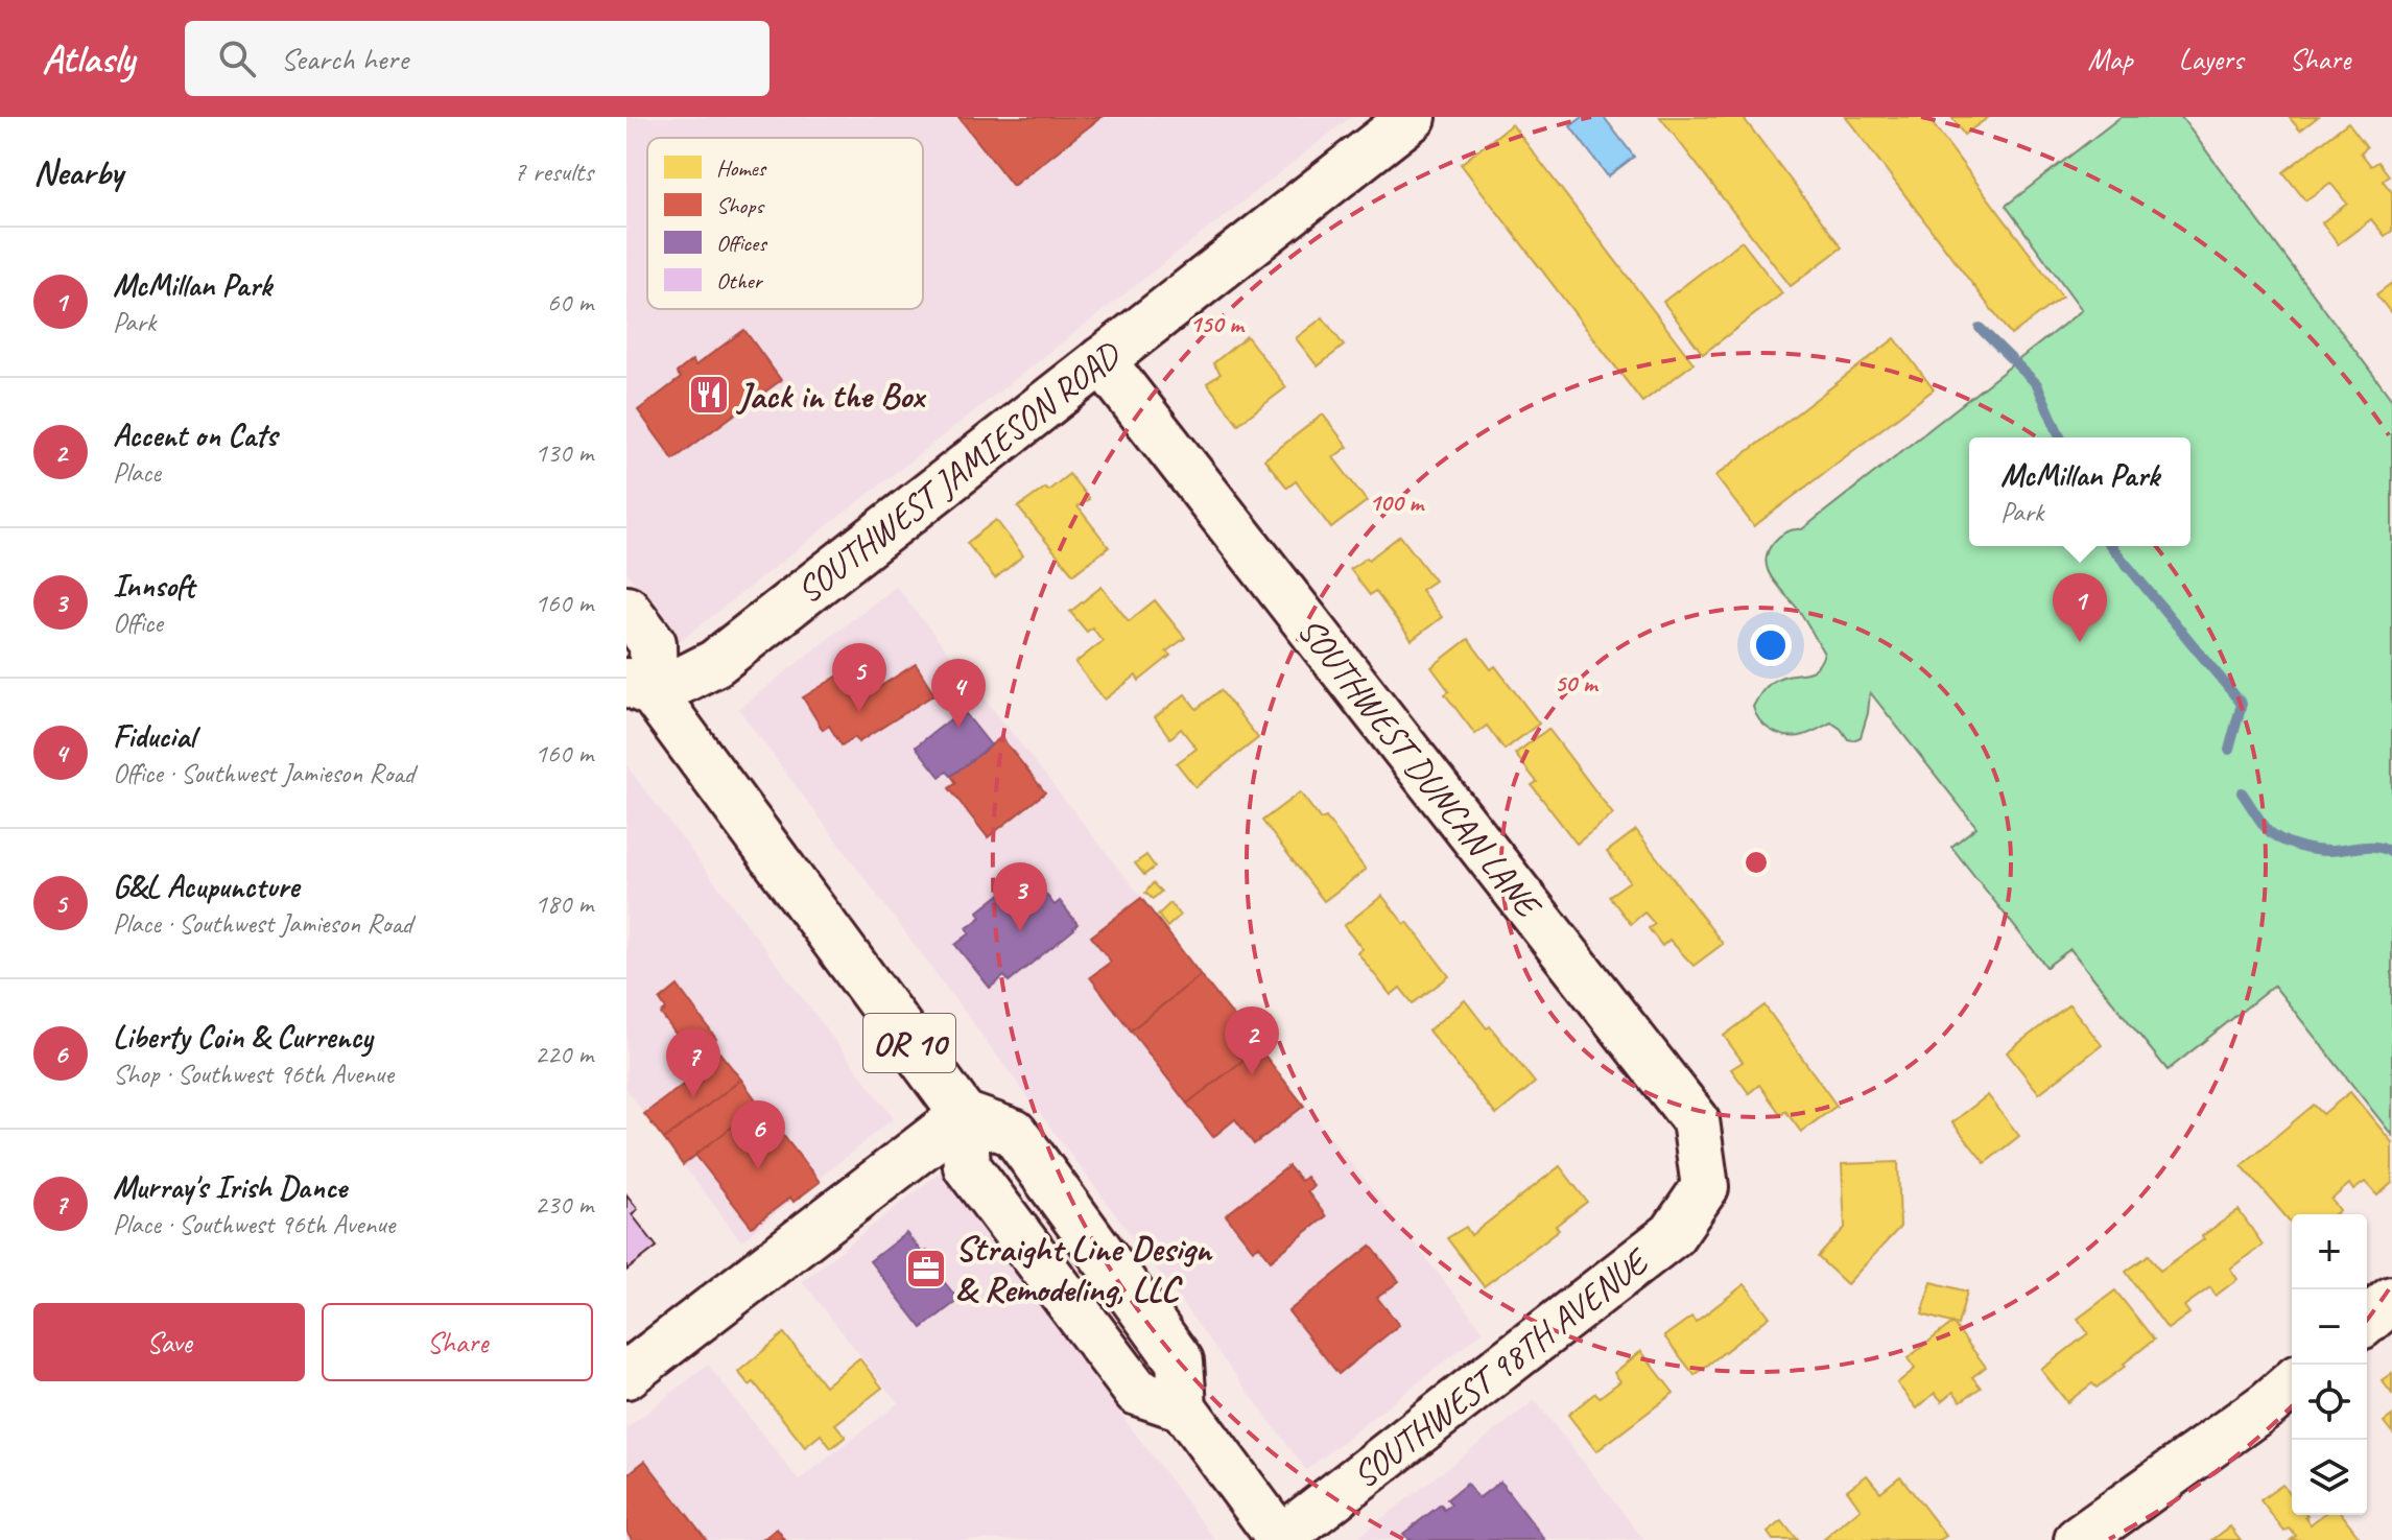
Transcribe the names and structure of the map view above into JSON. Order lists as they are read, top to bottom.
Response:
{
  "streets": {
    "street": [
      "SOUTHWEST JAMIESON ROAD",
      "SOUTHWEST DUNCAN LANE",
      "OR 10",
      "SOUTHWEST 98TH AVENUE"
    ]
  },
  "crossings": [
    ["SOUTHWEST JAMIESON ROAD", "SOUTHWEST DUNCAN LANE"],
    ["SOUTHWEST JAMIESON ROAD", "OR 10"],
    ["SOUTHWEST DUNCAN LANE", "SOUTHWEST 98TH AVENUE"],
    ["OR 10", "SOUTHWEST 98TH AVENUE"]
  ],
  "places": {
    "restaurant": ["Jack in the Box"],
    "office": ["Straight Line Design & Remodeling, LLC"]
  },
  "legend": [
    "Homes",
    "Shops",
    "Offices",
    "Other"
  ],
  "page": {
    "header": "Atlasly",
    "search": "Search here",
    "nav": ["Map", "Layers", "Share"],
    "heading": ["Nearby", "7 results"],
    "list": [
      {
        "mark": "1",
        "name": "McMillan Park",
        "note": "Park",
        "value": "60 m"
      },
      {
        "mark": "2",
        "name": "Accent on Cats",
        "note": "Place",
        "value": "130 m"
      },
      {
        "mark": "3",
        "name": "Innsoft",
        "note": "Office",
        "value": "160 m"
      },
      {
        "mark": "4",
        "name": "Fiducial",
        "note": "Office · Southwest Jamieson Road",
        "value": "160 m"
      },
      {
        "mark": "5",
        "name": "G&L Acupuncture",
        "note": "Place · Southwest Jamieson Road",
        "value": "180 m"
      },
      {
        "mark": "6",
        "name": "Liberty Coin & Currency",
        "note": "Shop · Southwest 96th Avenue",
        "value": "220 m"
      },
      {
        "mark": "7",
        "name": "Murray's Irish Dance",
        "note": "Place · Southwest 96th Avenue",
        "value": "230 m"
      }
    ],
    "popup": ["McMillan Park", "Park"],
    "pins": [
      "1",
      "5",
      "4",
      "3",
      "2",
      "7",
      "6"
    ],
    "map_buttons": ["+", "−"],
    "buttons": ["Save", "Share"]
  },
  "rings": ["150 m", "100 m", "50 m"]
}
